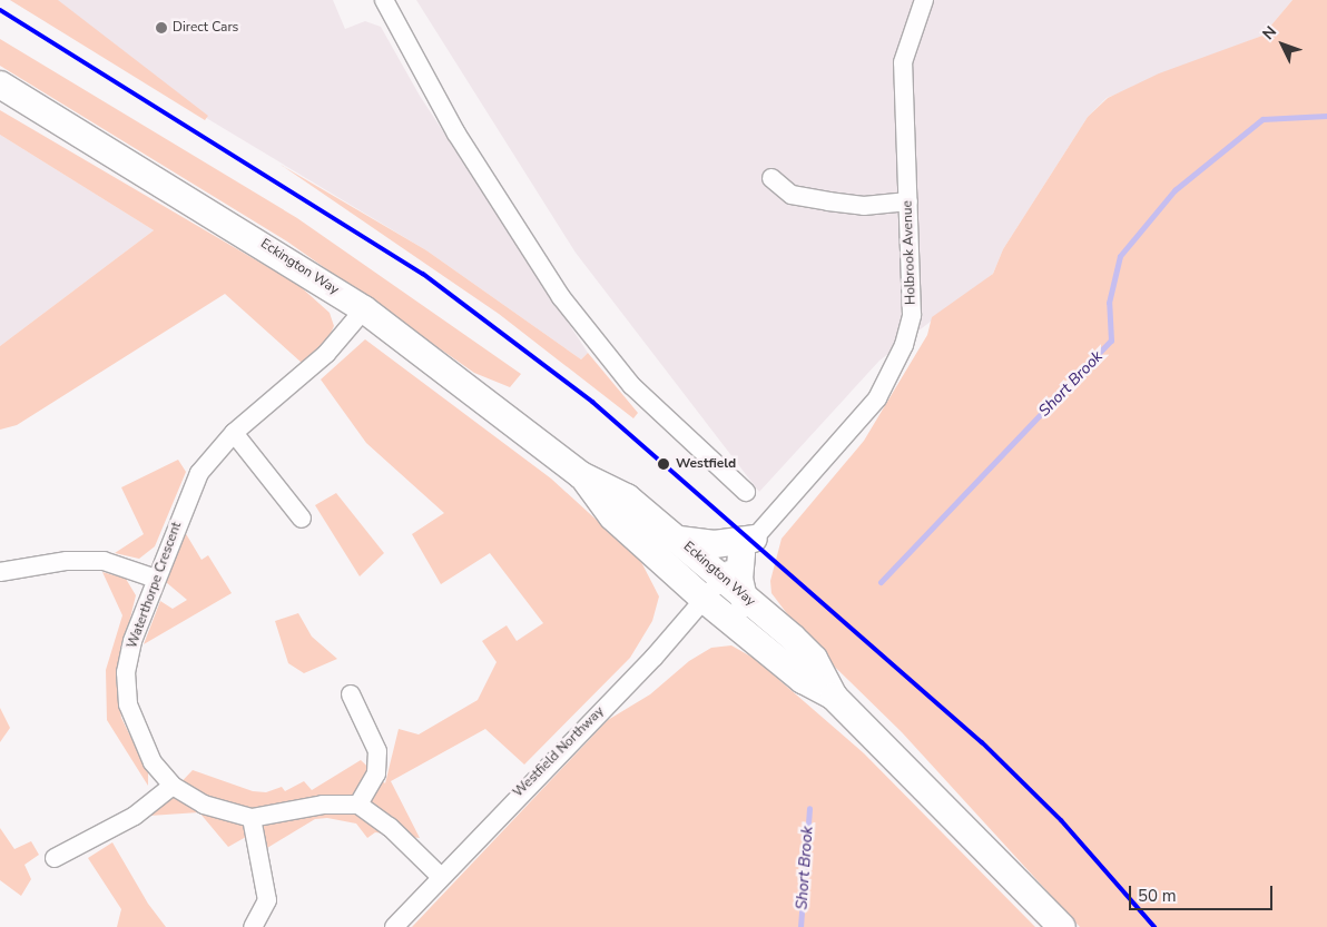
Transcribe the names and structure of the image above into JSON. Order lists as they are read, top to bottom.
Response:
{
  "streets": {
    "main road": ["Eckington Way"],
    "street": ["Holbrook Avenue", "Waterthorpe Crescent", "Westfield Northway"]
  },
  "crossings": [
    ["Eckington Way", "Waterthorpe Crescent"],
    ["Eckington Way", "Westfield Northway"]
  ],
  "water": ["Short Brook"],
  "places": ["Direct Cars", "Westfield"],
  "scale_bar": "50 m",
  "north": "top left"
}
